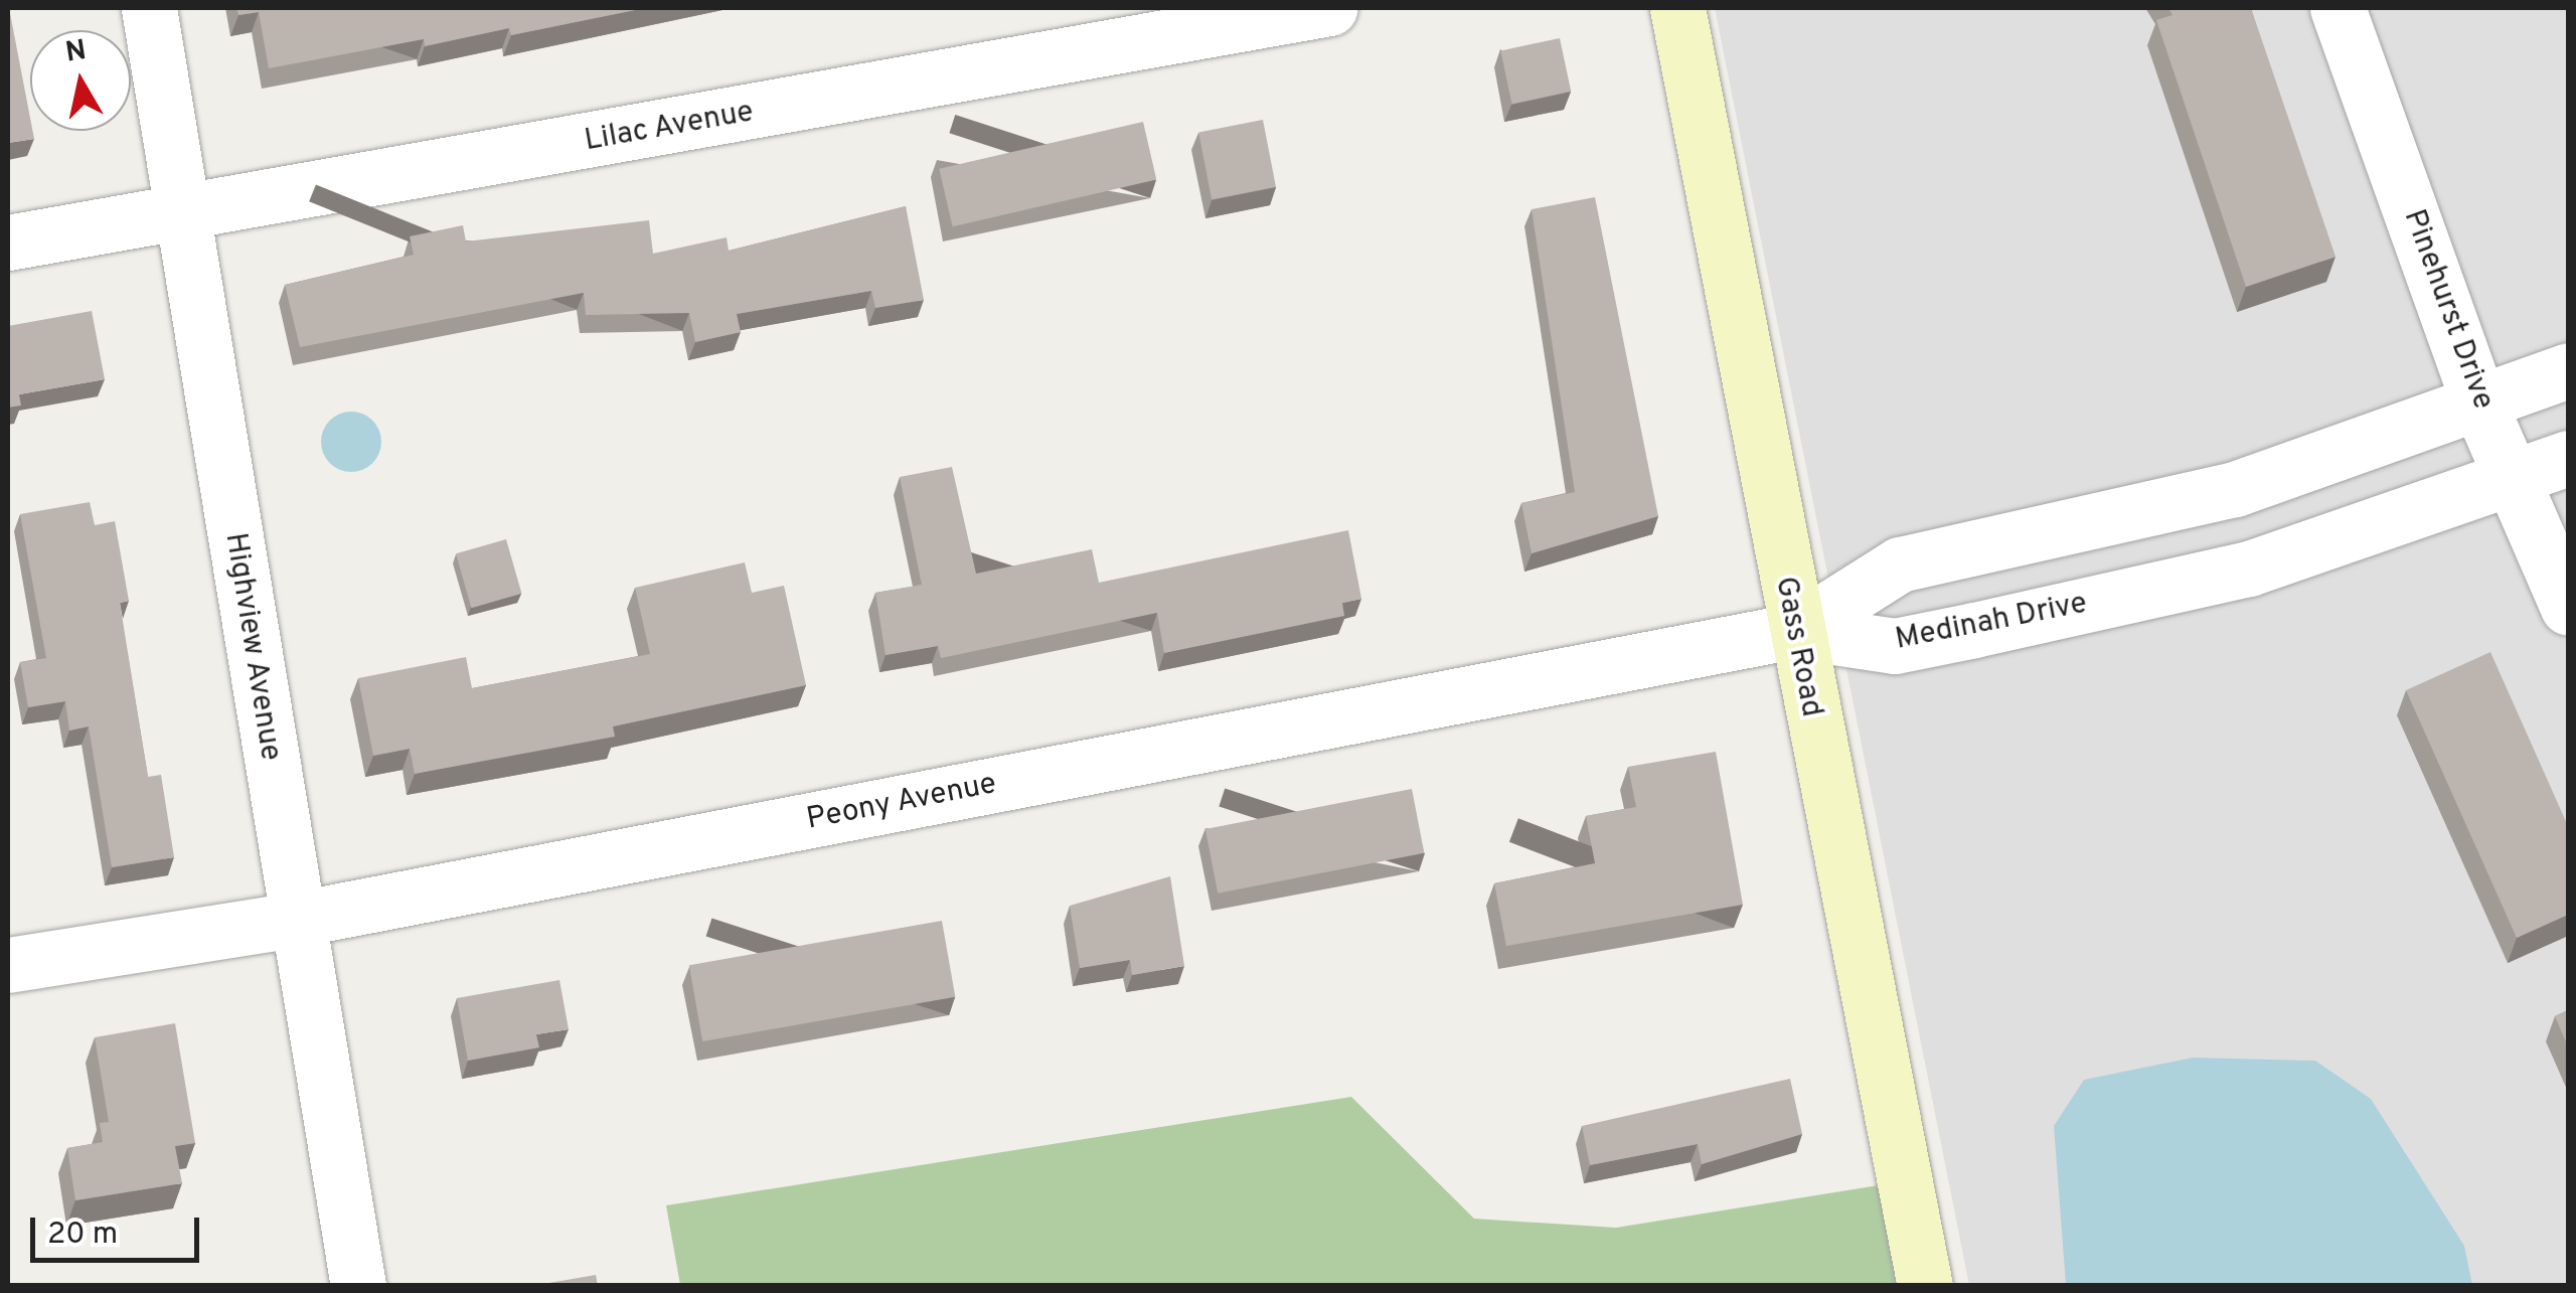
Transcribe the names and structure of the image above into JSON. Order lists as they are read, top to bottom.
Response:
{
  "streets": {
    "street": [
      "Lilac Avenue",
      "Pinehurst Drive",
      "Medinah Drive",
      "Highview Avenue",
      "Gass Road",
      "Peony Avenue"
    ]
  },
  "crossings": [
    ["Lilac Avenue", "Highview Avenue"],
    ["Pinehurst Drive", "Medinah Drive"],
    ["Medinah Drive", "Gass Road"],
    ["Medinah Drive", "Peony Avenue"],
    ["Highview Avenue", "Peony Avenue"],
    ["Gass Road", "Peony Avenue"]
  ],
  "scale_bar": "20 m",
  "north": "top"
}
